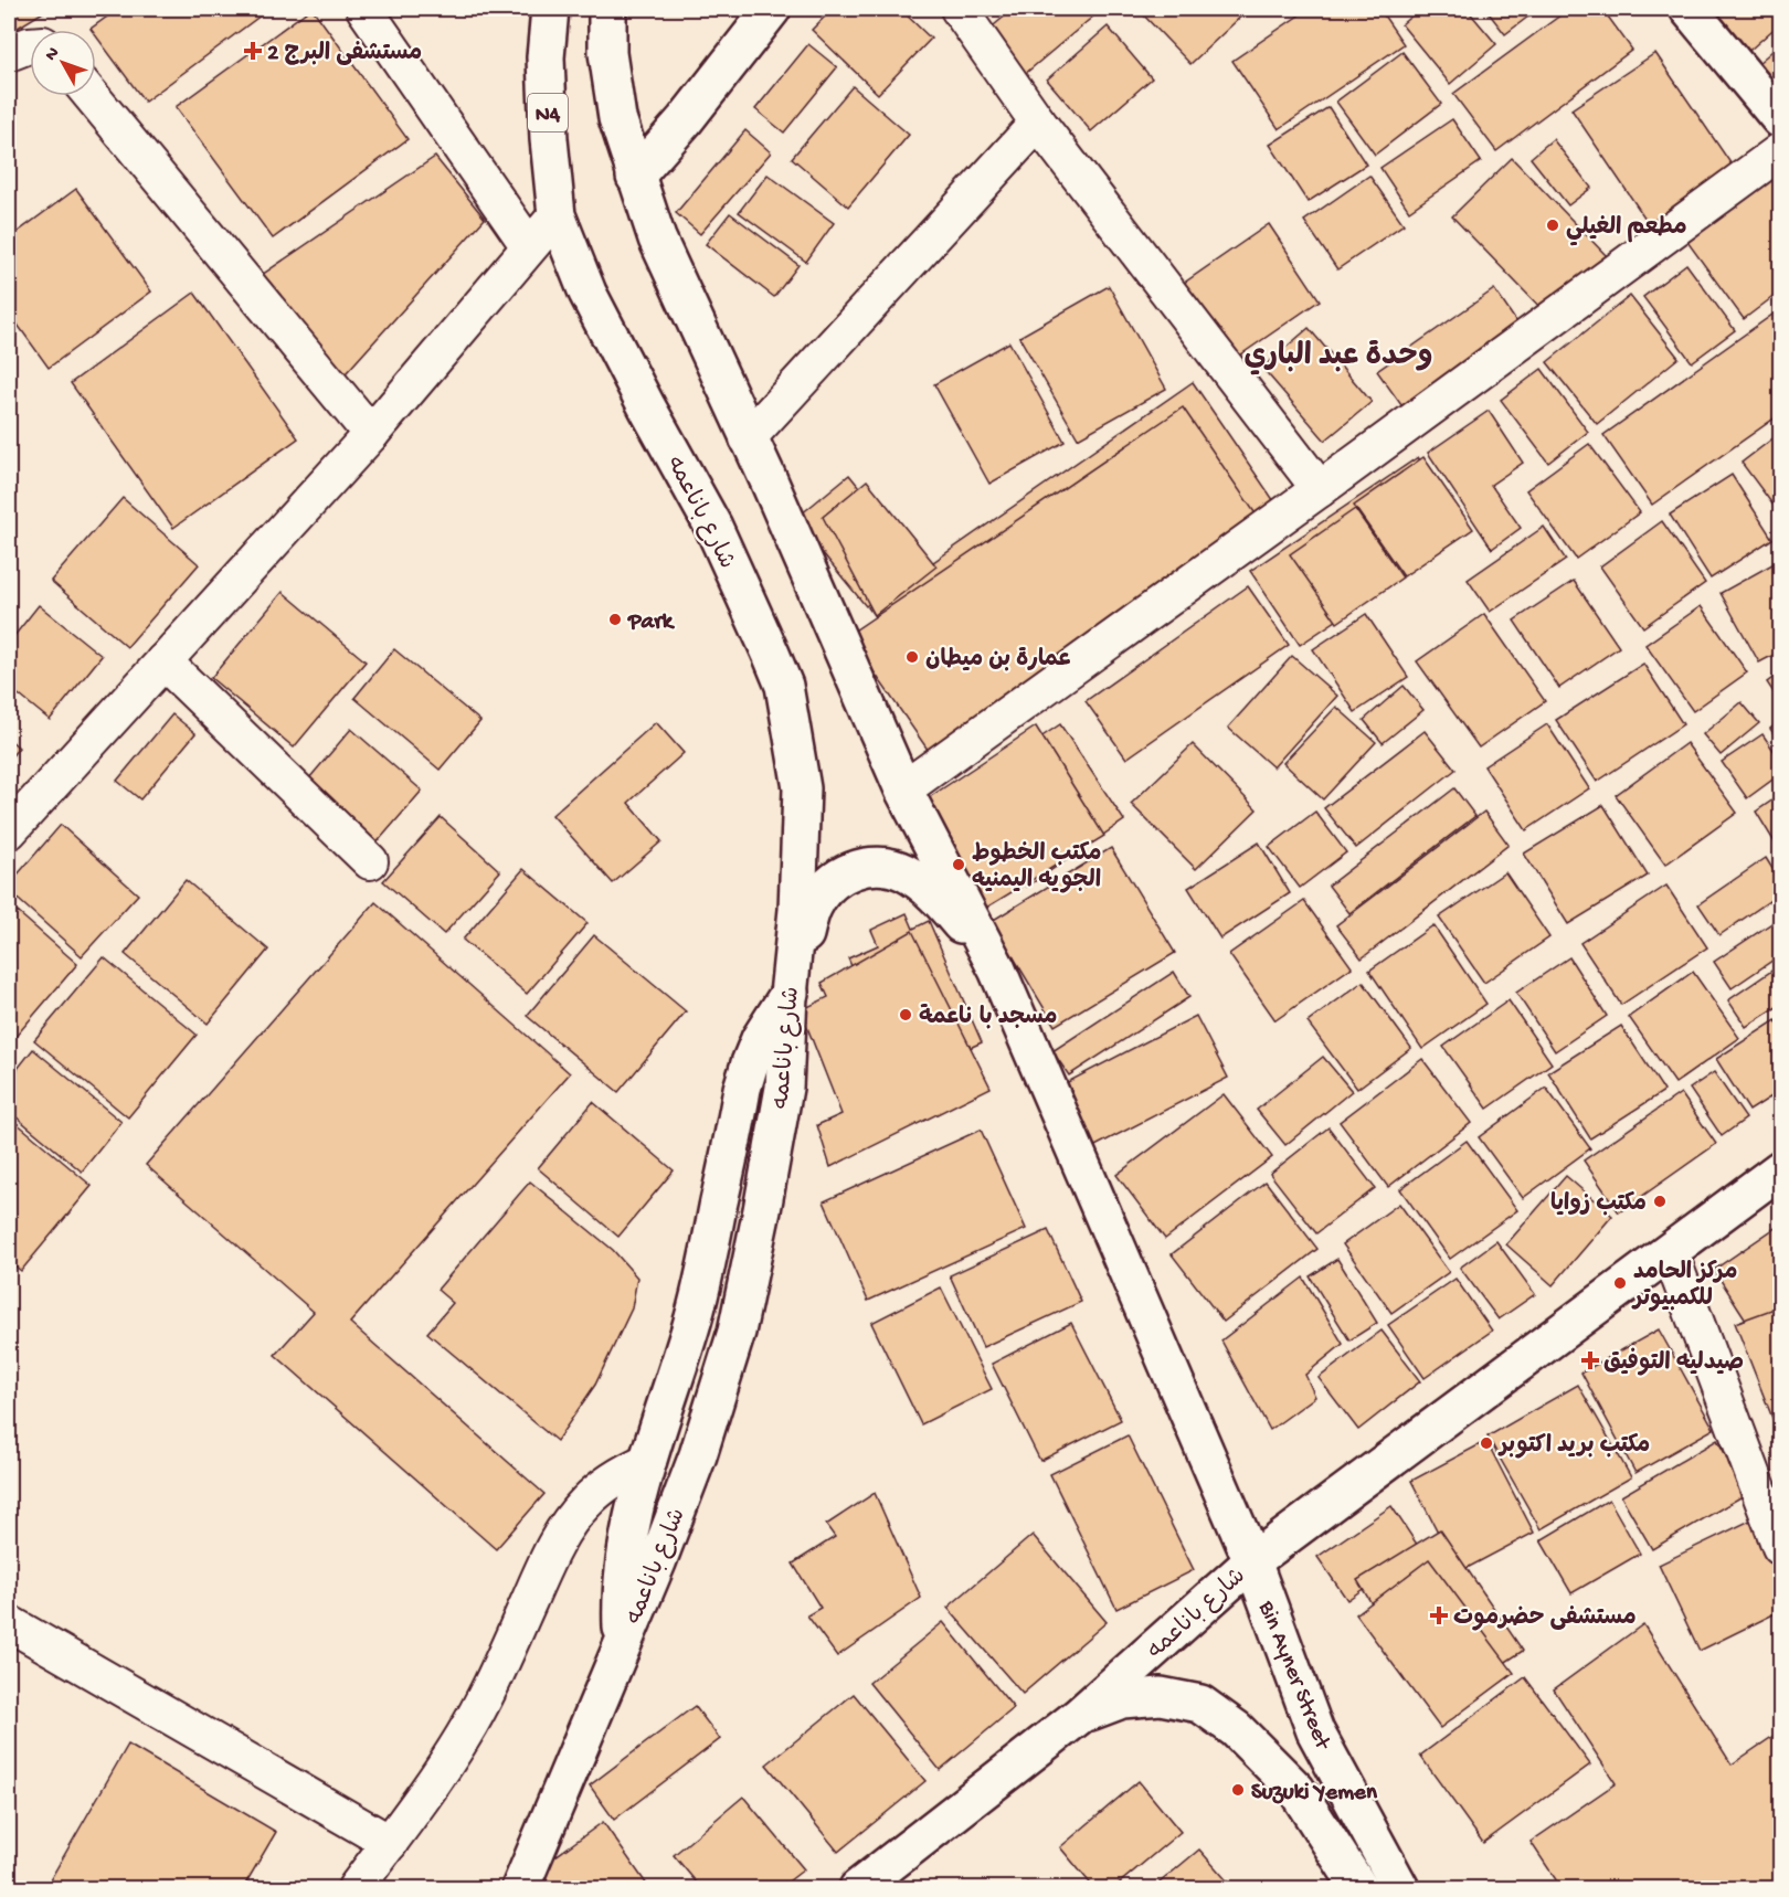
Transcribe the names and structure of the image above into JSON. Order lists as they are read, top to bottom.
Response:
{
  "streets": {
    "main road": ["N4", "شارع باناعمه", "Bin Ayner Street"]
  },
  "crossings": [
    ["N4", "شارع باناعمه"],
    ["شارع باناعمه", "Bin Ayner Street"]
  ],
  "districts": ["وحدة عبد الباري"],
  "places": {
    "health": ["مستشفى البرج 2", "صيدليه التوفيق", "مستشفى حضرموت"],
    "other": [
      "مطعم الغيلي",
      "Park",
      "عمارة بن ميطان",
      "مكتب الخطوط الجويه اليمنيه",
      "مسجد با ناعمة",
      "مكتب زوايا",
      "مركز الحامد للكمبيوتر",
      "مكتب بريد اكتوبر",
      "Suzuki Yemen"
    ]
  },
  "north": "top left"
}
